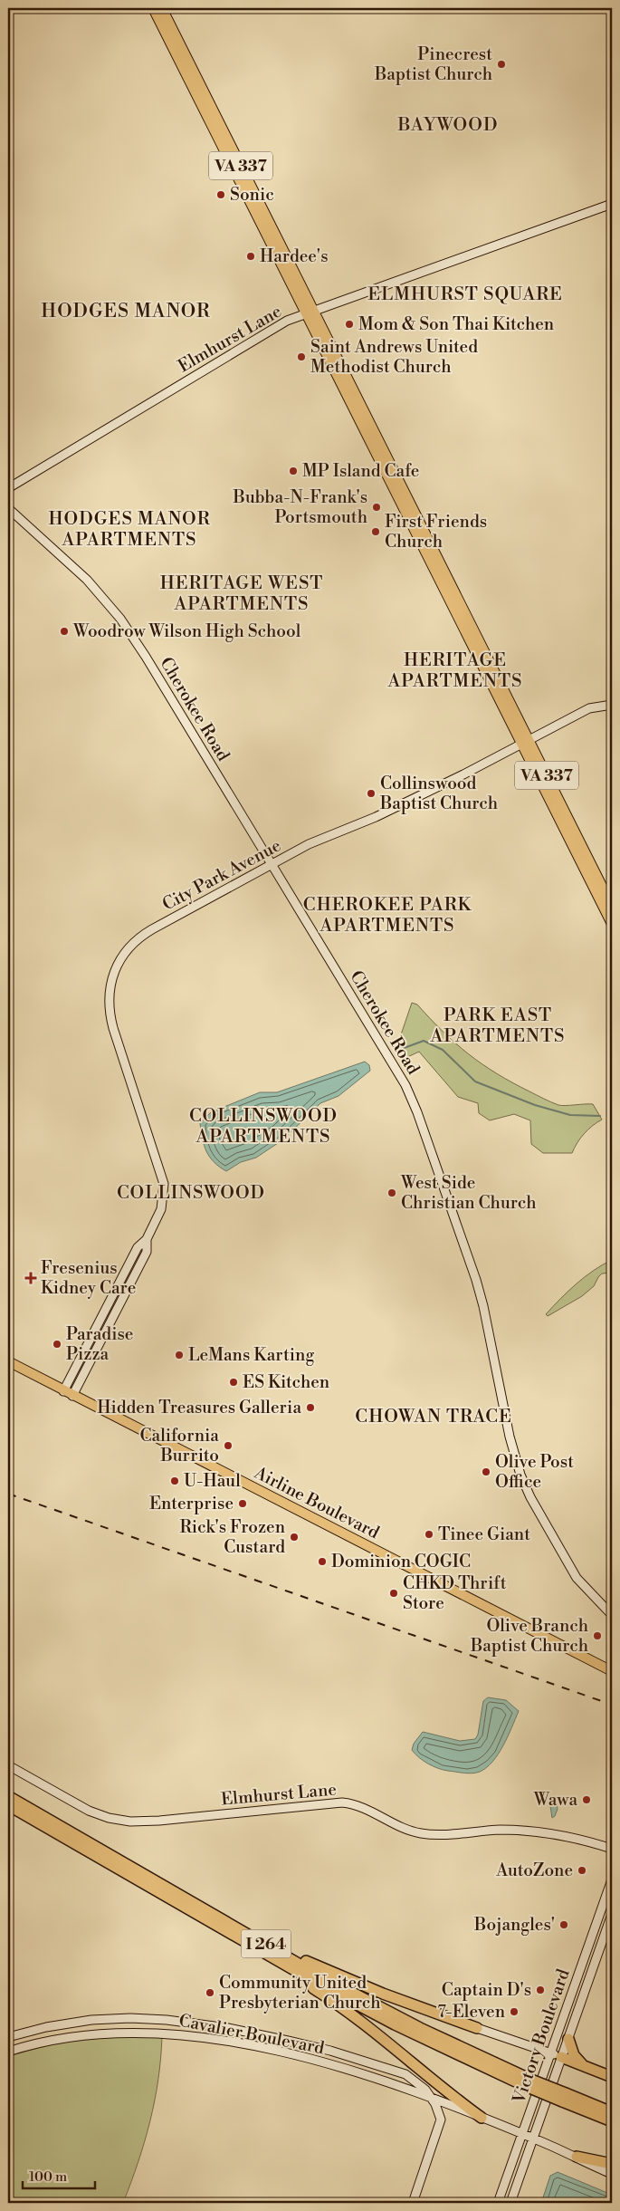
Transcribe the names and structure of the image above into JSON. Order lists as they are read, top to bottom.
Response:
{
  "streets": {
    "highway": ["I 264"],
    "main road": ["VA 337", "Airline Boulevard"],
    "street": [
      "Elmhurst Lane",
      "Cherokee Road",
      "City Park Avenue",
      "Cavalier Boulevard",
      "Victory Boulevard"
    ]
  },
  "crossings": [
    ["VA 337", "Elmhurst Lane"],
    ["VA 337", "City Park Avenue"],
    ["Cherokee Road", "City Park Avenue"],
    ["City Park Avenue", "Airline Boulevard"],
    ["Cavalier Boulevard", "Victory Boulevard"]
  ],
  "districts": [
    "BAYWOOD",
    "ELMHURST SQUARE",
    "HODGES MANOR",
    "HODGES MANOR APARTMENTS",
    "HERITAGE WEST APARTMENTS",
    "HERITAGE APARTMENTS",
    "CHEROKEE PARK APARTMENTS",
    "PARK EAST APARTMENTS",
    "COLLINSWOOD APARTMENTS",
    "COLLINSWOOD",
    "CHOWAN TRACE"
  ],
  "places": {
    "other": [
      "Pinecrest Baptist Church",
      "Sonic",
      "Hardee's",
      "Mom & Son Thai Kitchen",
      "Saint Andrews United Methodist Church",
      "MP Island Cafe",
      "Bubba-N-Frank's Portsmouth",
      "First Friends Church",
      "Woodrow Wilson High School",
      "Collinswood Baptist Church",
      "West Side Christian Church",
      "Paradise Pizza",
      "LeMans Karting",
      "ES Kitchen",
      "Hidden Treasures Galleria",
      "California Burrito",
      "Olive Post Office",
      "U-Haul",
      "Enterprise",
      "Tinee Giant",
      "Rick's Frozen Custard",
      "Dominion COGIC",
      "CHKD Thrift Store",
      "Olive Branch Baptist Church",
      "Wawa",
      "AutoZone",
      "Bojangles'",
      "Captain D's",
      "Community United Presbyterian Church",
      "7-Eleven"
    ],
    "health": ["Fresenius Kidney Care"]
  },
  "scale_bar": "100 m"
}
